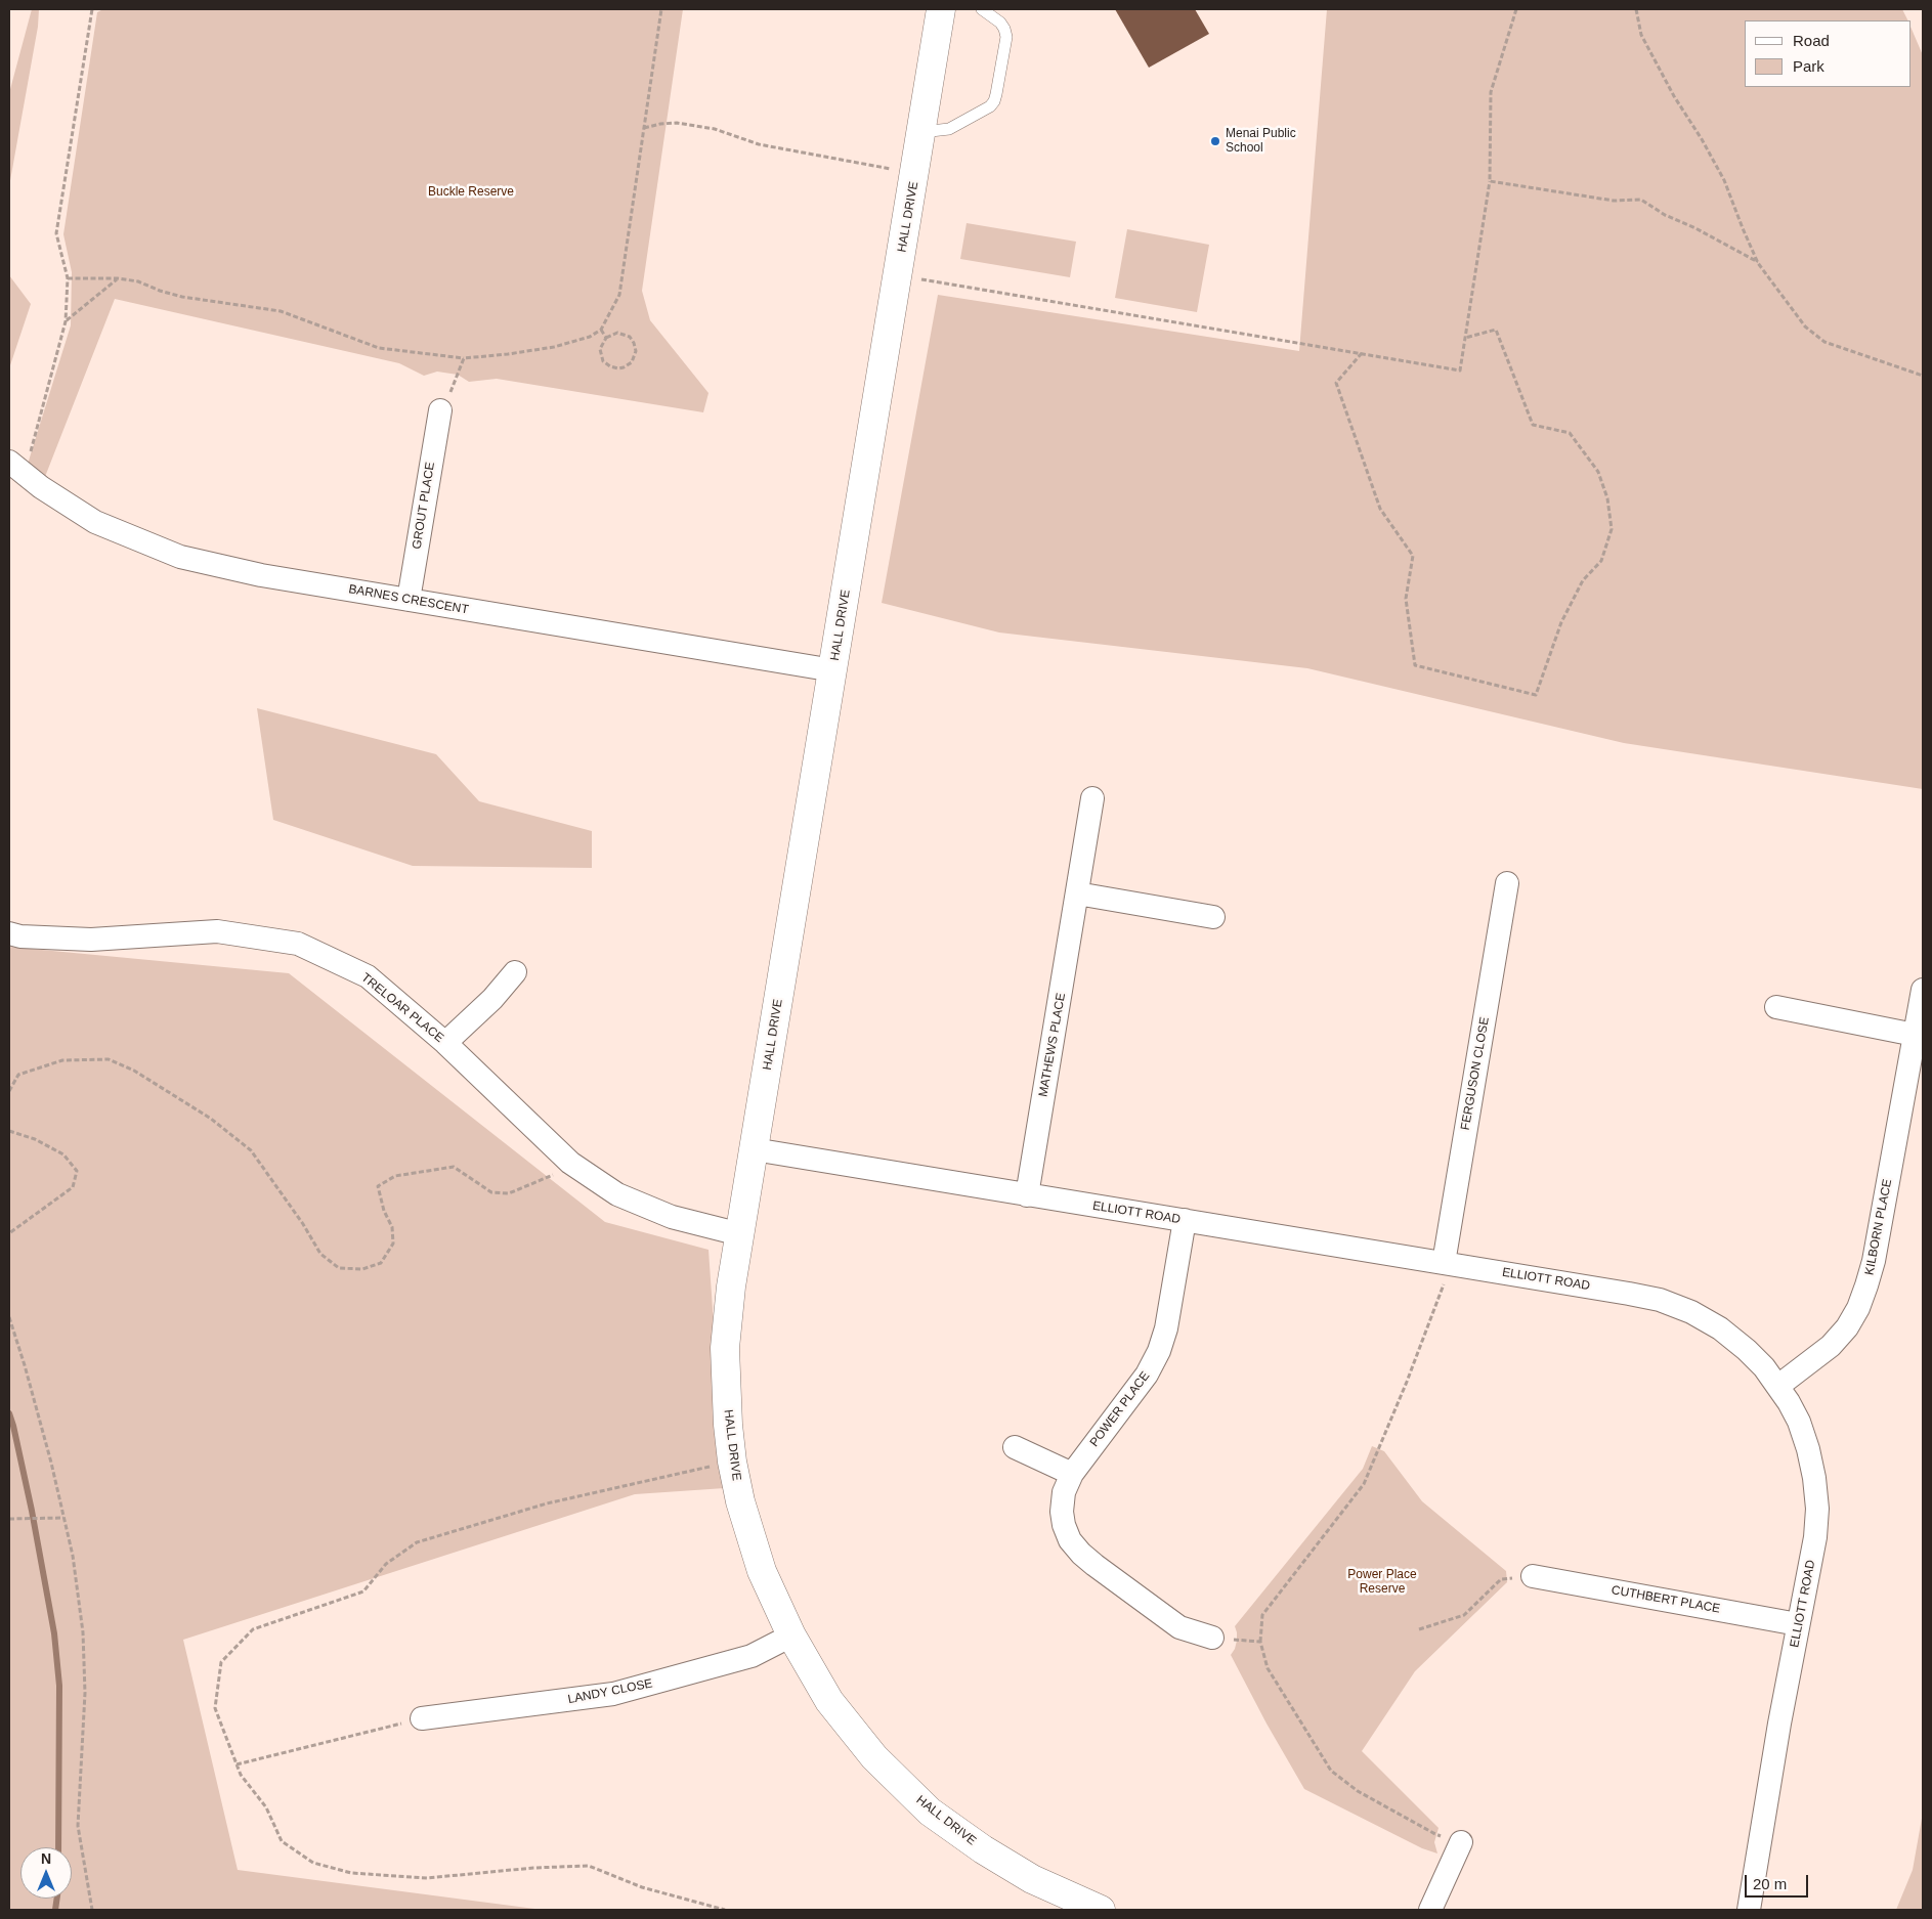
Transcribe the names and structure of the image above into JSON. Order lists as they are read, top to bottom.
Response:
{
  "streets": {
    "street": [
      "HALL DRIVE",
      "GROUT PLACE",
      "BARNES CRESCENT",
      "TRELOAR PLACE",
      "MATHEWS PLACE",
      "FERGUSON CLOSE",
      "ELLIOTT ROAD",
      "KILBORN PLACE",
      "POWER PLACE",
      "CUTHBERT PLACE",
      "LANDY CLOSE"
    ]
  },
  "crossings": [
    ["HALL DRIVE", "BARNES CRESCENT"],
    ["HALL DRIVE", "TRELOAR PLACE"],
    ["HALL DRIVE", "ELLIOTT ROAD"],
    ["HALL DRIVE", "LANDY CLOSE"],
    ["GROUT PLACE", "BARNES CRESCENT"],
    ["MATHEWS PLACE", "ELLIOTT ROAD"],
    ["FERGUSON CLOSE", "ELLIOTT ROAD"],
    ["ELLIOTT ROAD", "KILBORN PLACE"],
    ["ELLIOTT ROAD", "POWER PLACE"],
    ["ELLIOTT ROAD", "CUTHBERT PLACE"]
  ],
  "parks": ["Buckle Reserve", "Power Place Reserve"],
  "places": ["Menai Public School"],
  "legend": ["Road", "Park"],
  "scale_bar": "20 m",
  "north": "top"
}
